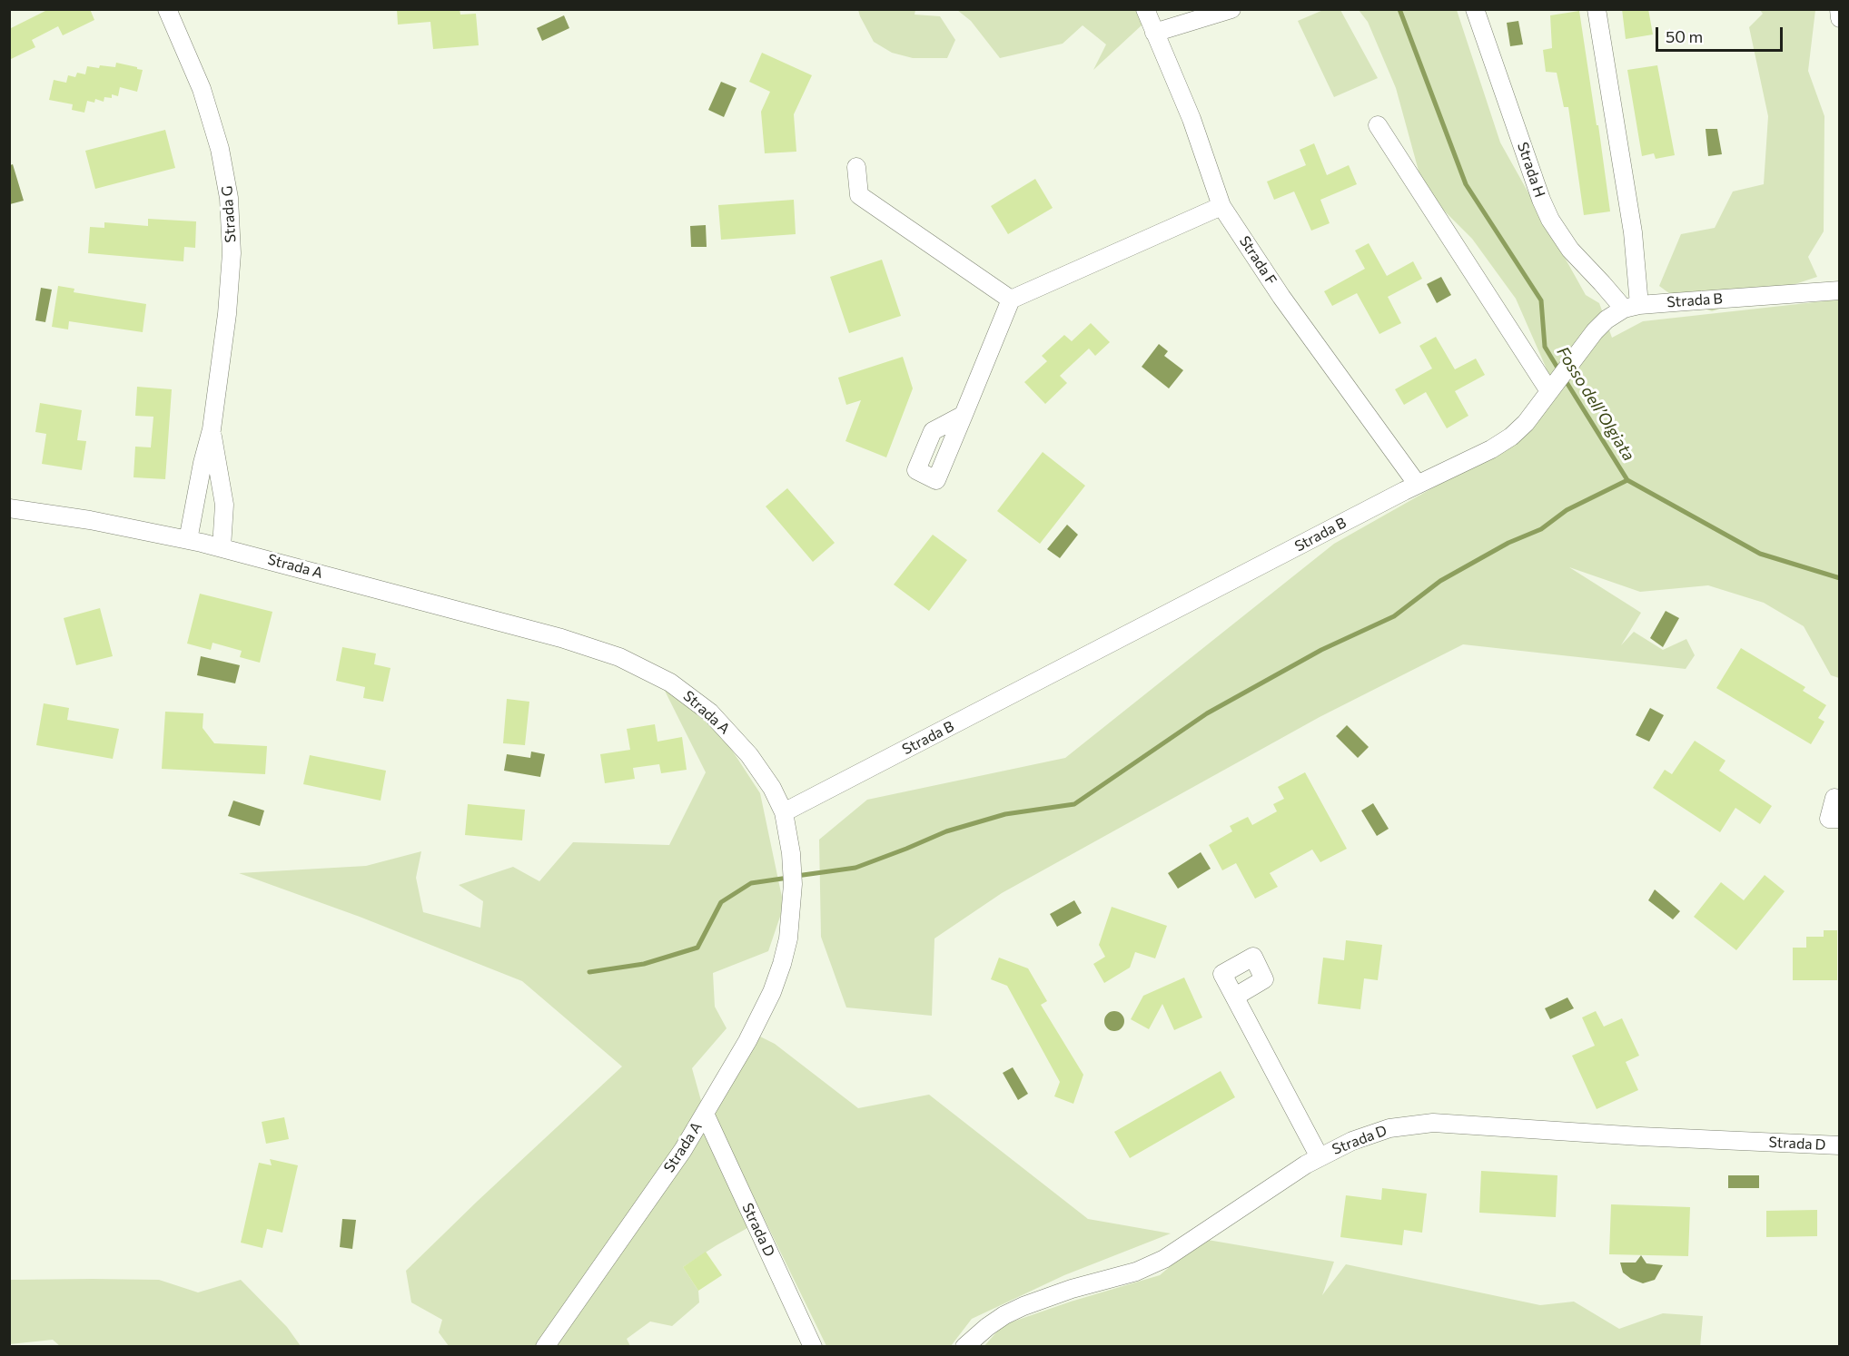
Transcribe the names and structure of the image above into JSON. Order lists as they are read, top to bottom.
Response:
{
  "streets": {
    "street": [
      "Strada H",
      "Strada G",
      "Strada F",
      "Strada B",
      "Strada A",
      "Strada D"
    ]
  },
  "crossings": [
    ["Strada H", "Strada B"],
    ["Strada G", "Strada A"],
    ["Strada F", "Strada B"],
    ["Strada B", "Strada A"],
    ["Strada A", "Strada D"]
  ],
  "water": ["Fosso dell’Olgiata"],
  "scale_bar": "50 m"
}
